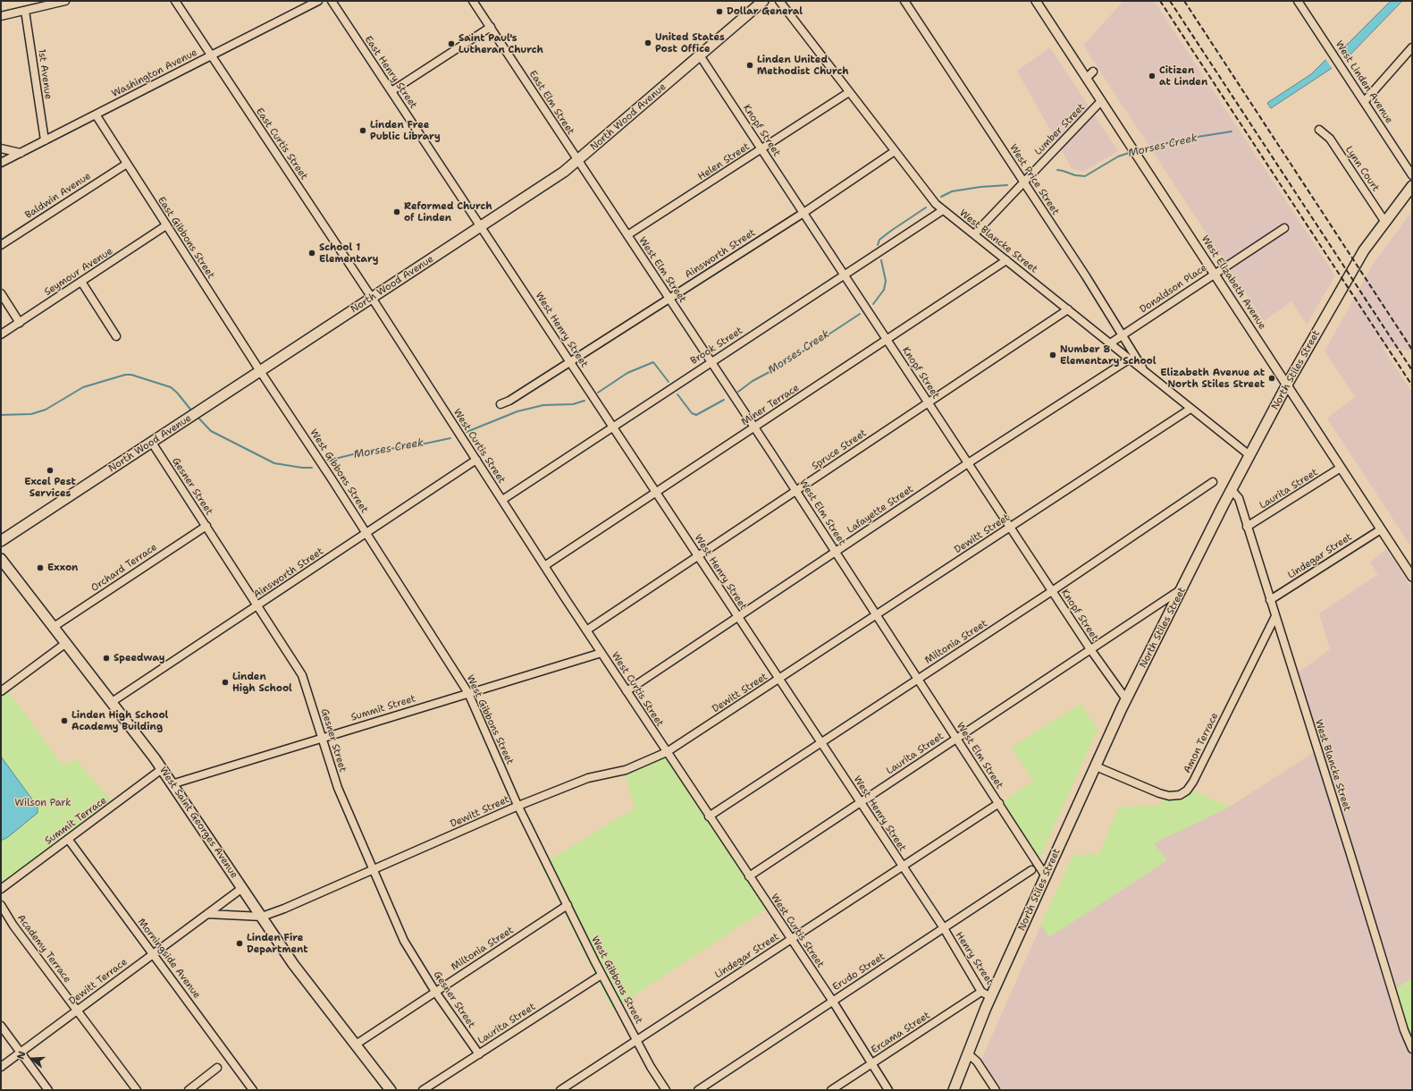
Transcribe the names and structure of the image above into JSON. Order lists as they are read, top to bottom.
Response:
{
  "streets": {
    "main road": ["North Wood Avenue", "North Stiles Street", "West Saint Georges Avenue"],
    "street": [
      "East Henry Street",
      "Washington Avenue",
      "1st Avenue",
      "West Linden Avenue",
      "East Elm Street",
      "Lumber Street",
      "Knopf Street",
      "East Curtis Street",
      "Helen Street",
      "Lynn Court",
      "West Price Street",
      "Baldwin Avenue",
      "East Gibbons Street",
      "West Blancke Street",
      "Ainsworth Street",
      "West Elm Street",
      "Seymour Avenue",
      "West Elizabeth Avenue",
      "Donaldson Place",
      "West Henry Street",
      "Brook Street",
      "Miner Terrace",
      "West Curtis Street",
      "Spruce Street",
      "West Gibbons Street",
      "Gesner Street",
      "Laurita Street",
      "Lafayette Street",
      "Dewitt Street",
      "Lindegar Street",
      "Orchard Terrace",
      "Miltonia Street",
      "Summit Street",
      "Amon Terrace",
      "Summit Terrace",
      "Academy Terrace",
      "Morningside Avenue",
      "Henry Street",
      "Erudo Street",
      "Dewitt Terrace",
      "Ercama Street"
    ]
  },
  "crossings": [
    ["East Henry Street", "North Wood Avenue"],
    ["East Henry Street", "West Henry Street"],
    ["Washington Avenue", "1st Avenue"],
    ["Washington Avenue", "East Curtis Street"],
    ["Washington Avenue", "East Gibbons Street"],
    ["East Elm Street", "North Wood Avenue"],
    ["East Elm Street", "West Elm Street"],
    ["North Wood Avenue", "Knopf Street"],
    ["North Wood Avenue", "East Curtis Street"],
    ["North Wood Avenue", "East Gibbons Street"],
    ["North Wood Avenue", "West Elm Street"],
    ["North Wood Avenue", "West Henry Street"],
    ["North Wood Avenue", "West Curtis Street"],
    ["North Wood Avenue", "West Gibbons Street"],
    ["North Wood Avenue", "Gesner Street"],
    ["Lumber Street", "West Price Street"],
    ["Lumber Street", "West Blancke Street"],
    ["Lumber Street", "West Elizabeth Avenue"],
    ["Knopf Street", "Helen Street"],
    ["Knopf Street", "Ainsworth Street"],
    ["Knopf Street", "Brook Street"],
    ["Knopf Street", "North Stiles Street"],
    ["Knopf Street", "Miner Terrace"],
    ["Knopf Street", "Spruce Street"],
    ["Knopf Street", "Laurita Street"],
    ["Knopf Street", "Lafayette Street"],
    ["Knopf Street", "Dewitt Street"],
    ["Knopf Street", "Miltonia Street"],
    ["East Curtis Street", "West Curtis Street"],
    ["Helen Street", "West Blancke Street"],
    ["Helen Street", "West Elm Street"],
    ["Lynn Court", "North Stiles Street"],
    ["West Price Street", "West Blancke Street"],
    ["West Price Street", "Donaldson Place"],
    ["Baldwin Avenue", "East Gibbons Street"],
    ["East Gibbons Street", "Seymour Avenue"],
    ["East Gibbons Street", "West Gibbons Street"],
    ["West Blancke Street", "Ainsworth Street"],
    ["West Blancke Street", "Donaldson Place"],
    ["West Blancke Street", "Brook Street"],
    ["West Blancke Street", "North Stiles Street"],
    ["West Blancke Street", "Miner Terrace"],
    ["West Blancke Street", "Spruce Street"],
    ["West Blancke Street", "Laurita Street"],
    ["West Blancke Street", "Lafayette Street"],
    ["West Blancke Street", "Dewitt Street"],
    ["West Blancke Street", "Lindegar Street"],
    ["West Blancke Street", "Amon Terrace"],
    ["Ainsworth Street", "West Elm Street"],
    ["Ainsworth Street", "West Henry Street"],
    ["Ainsworth Street", "West Curtis Street"],
    ["Ainsworth Street", "West Gibbons Street"],
    ["Ainsworth Street", "Gesner Street"],
    ["Ainsworth Street", "West Saint Georges Avenue"],
    ["West Elm Street", "Brook Street"],
    ["West Elm Street", "North Stiles Street"],
    ["West Elm Street", "Miner Terrace"],
    ["West Elm Street", "Spruce Street"],
    ["West Elm Street", "Laurita Street"],
    ["West Elm Street", "Lafayette Street"],
    ["West Elm Street", "Dewitt Street"],
    ["West Elm Street", "Lindegar Street"],
    ["West Elm Street", "Miltonia Street"],
    ["West Elizabeth Avenue", "Donaldson Place"],
    ["West Elizabeth Avenue", "North Stiles Street"],
    ["West Elizabeth Avenue", "Laurita Street"],
    ["West Elizabeth Avenue", "Lindegar Street"],
    ["West Henry Street", "Brook Street"],
    ["West Henry Street", "Miner Terrace"],
    ["West Henry Street", "Spruce Street"],
    ["West Henry Street", "Laurita Street"],
    ["West Henry Street", "Lafayette Street"],
    ["West Henry Street", "Dewitt Street"],
    ["West Henry Street", "Lindegar Street"],
    ["West Henry Street", "Miltonia Street"],
    ["West Henry Street", "Henry Street"],
    ["West Henry Street", "Erudo Street"],
    ["Brook Street", "West Curtis Street"],
    ["North Stiles Street", "Laurita Street"],
    ["North Stiles Street", "Amon Terrace"],
    ["North Stiles Street", "Henry Street"],
    ["Miner Terrace", "West Curtis Street"],
    ["West Curtis Street", "Spruce Street"],
    ["West Curtis Street", "Laurita Street"],
    ["West Curtis Street", "Lafayette Street"],
    ["West Curtis Street", "Dewitt Street"],
    ["West Curtis Street", "Lindegar Street"],
    ["West Curtis Street", "Miltonia Street"],
    ["West Curtis Street", "Summit Street"],
    ["West Curtis Street", "Erudo Street"],
    ["West Curtis Street", "Ercama Street"],
    ["West Gibbons Street", "Laurita Street"],
    ["West Gibbons Street", "Dewitt Street"],
    ["West Gibbons Street", "Lindegar Street"],
    ["West Gibbons Street", "Miltonia Street"],
    ["West Gibbons Street", "Summit Street"],
    ["Gesner Street", "Laurita Street"],
    ["Gesner Street", "Dewitt Street"],
    ["Gesner Street", "Orchard Terrace"],
    ["Gesner Street", "Miltonia Street"],
    ["Gesner Street", "Summit Street"],
    ["Dewitt Street", "West Saint Georges Avenue"],
    ["Orchard Terrace", "West Saint Georges Avenue"],
    ["Miltonia Street", "West Saint Georges Avenue"],
    ["Summit Street", "West Saint Georges Avenue"],
    ["Summit Terrace", "West Saint Georges Avenue"],
    ["Summit Terrace", "Morningside Avenue"],
    ["West Saint Georges Avenue", "Dewitt Terrace"],
    ["Academy Terrace", "Dewitt Terrace"],
    ["Morningside Avenue", "Dewitt Terrace"],
    ["Henry Street", "Erudo Street"],
    ["Henry Street", "Ercama Street"]
  ],
  "water": ["Morses Creek"],
  "parks": ["Wilson Park"],
  "places": [
    "Dollar General",
    "United States Post Office",
    "Saint Paul's Lutheran Church",
    "Linden United Methodist Church",
    "Citizen at Linden",
    "Linden Free Public Library",
    "Reformed Church of Linden",
    "School 1 Elementary",
    "Number 8 Elementary School",
    "Elizabeth Avenue at North Stiles Street",
    "Excel Pest Services",
    "Exxon",
    "Speedway",
    "Linden High School",
    "Linden High School Academy Building",
    "Linden Fire Department"
  ],
  "north": "left"
}
